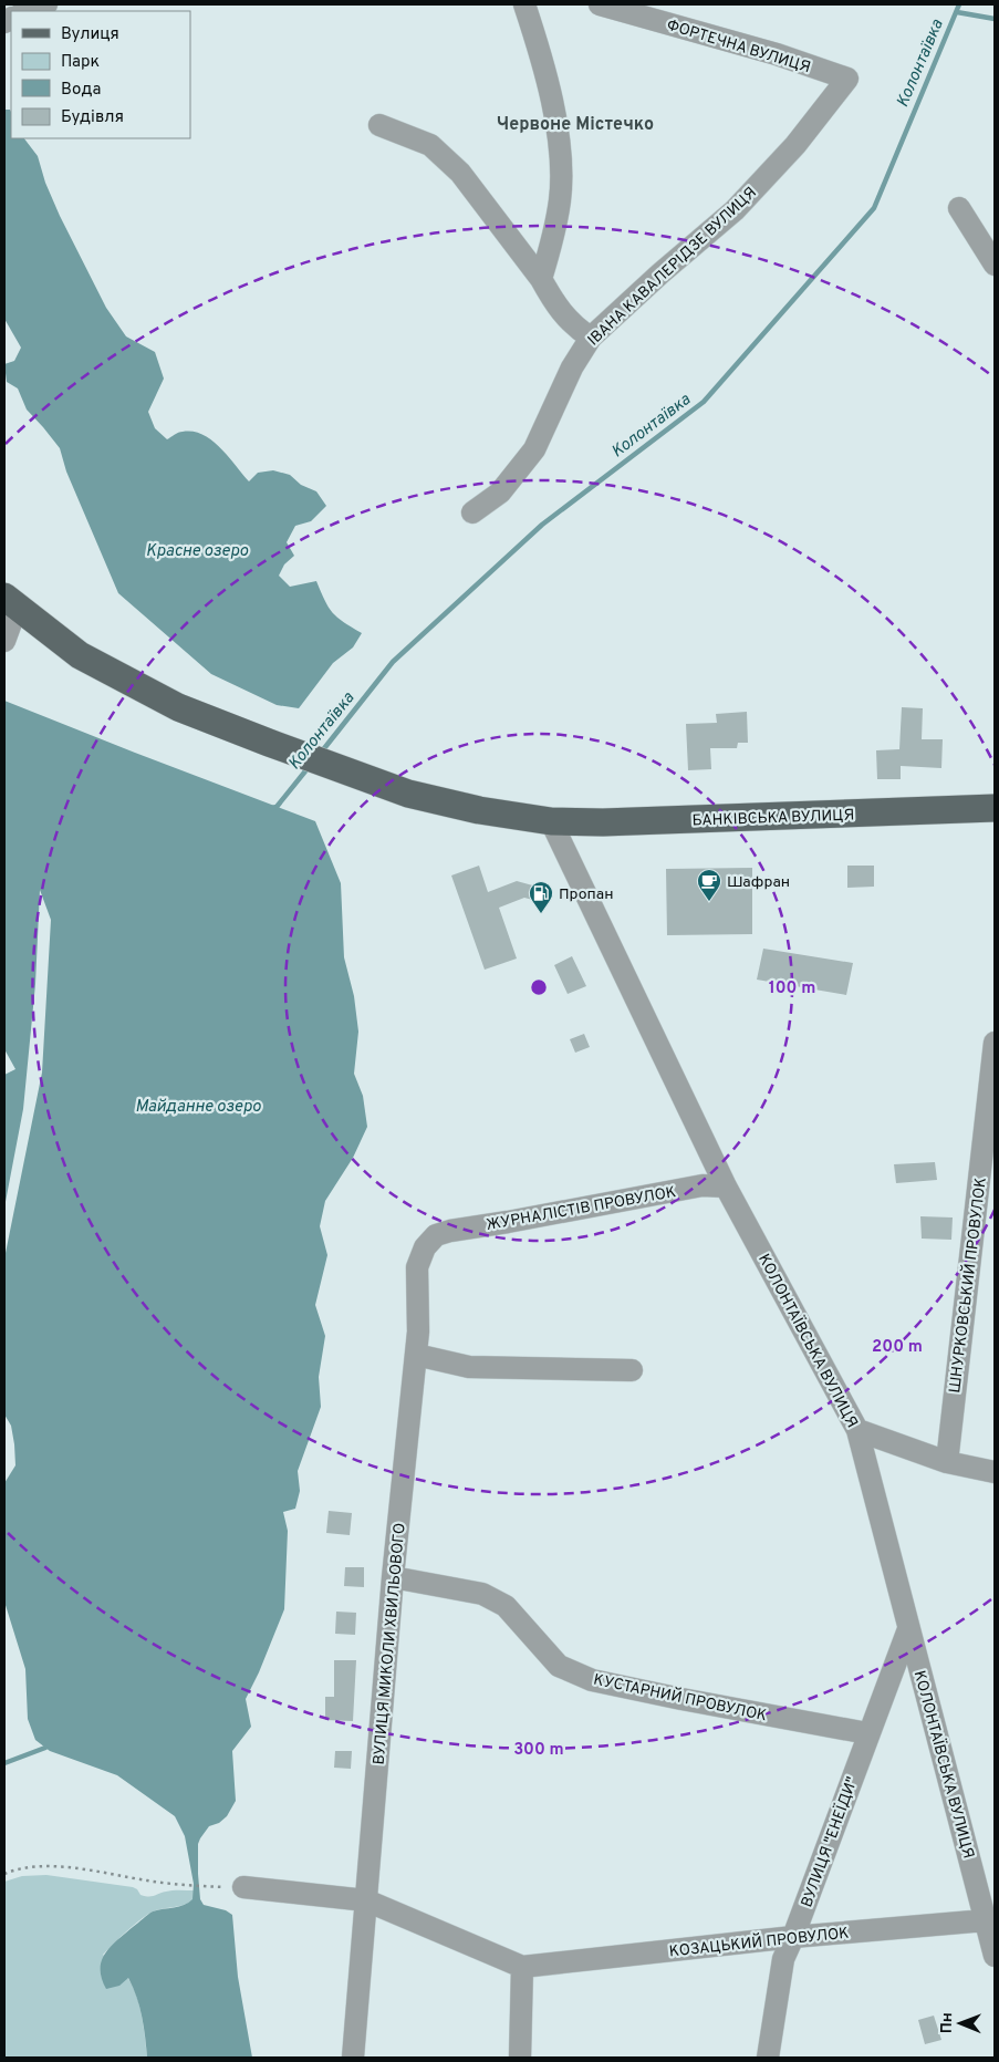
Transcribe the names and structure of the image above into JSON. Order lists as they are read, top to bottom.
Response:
{
  "streets": {
    "main road": ["БАНКІВСЬКА ВУЛИЦЯ"],
    "street": [
      "ФОРТЕЧНА ВУЛИЦЯ",
      "ІВАНА КАВАЛЕРІДЗЕ ВУЛИЦЯ",
      "ЖУРНАЛІСТІВ ПРОВУЛОК",
      "ШНУРКОВСЬКИЙ ПРОВУЛОК",
      "КОЛОНТАЇВСЬКА ВУЛИЦЯ",
      "ВУЛИЦЯ МИКОЛИ ХВИЛЬОВОГО",
      "КУСТАРНИЙ ПРОВУЛОК",
      "ВУЛИЦЯ \"ЕНЕЇДИ\"",
      "КОЗАЦЬКИЙ ПРОВУЛОК"
    ]
  },
  "crossings": [
    ["ФОРТЕЧНА ВУЛИЦЯ", "ІВАНА КАВАЛЕРІДЗЕ ВУЛИЦЯ"],
    ["БАНКІВСЬКА ВУЛИЦЯ", "КОЛОНТАЇВСЬКА ВУЛИЦЯ"],
    ["ЖУРНАЛІСТІВ ПРОВУЛОК", "КОЛОНТАЇВСЬКА ВУЛИЦЯ"],
    ["ЖУРНАЛІСТІВ ПРОВУЛОК", "ВУЛИЦЯ МИКОЛИ ХВИЛЬОВОГО"],
    ["КОЛОНТАЇВСЬКА ВУЛИЦЯ", "ВУЛИЦЯ \"ЕНЕЇДИ\""],
    ["КОЛОНТАЇВСЬКА ВУЛИЦЯ", "КОЗАЦЬКИЙ ПРОВУЛОК"],
    ["ВУЛИЦЯ МИКОЛИ ХВИЛЬОВОГО", "КУСТАРНИЙ ПРОВУЛОК"],
    ["КУСТАРНИЙ ПРОВУЛОК", "ВУЛИЦЯ \"ЕНЕЇДИ\""],
    ["ВУЛИЦЯ \"ЕНЕЇДИ\"", "КОЗАЦЬКИЙ ПРОВУЛОК"]
  ],
  "districts": ["Червоне Містечко"],
  "water": ["Колонтаївка", "Красне озеро", "Майданне озеро"],
  "places": {
    "cafe": ["Шафран"],
    "fuel station": ["Пропан"]
  },
  "legend": [
    "Вулиця",
    "Парк",
    "Вода",
    "Будівля"
  ],
  "north": "left",
  "rings": ["100 m", "200 m", "300 m"]
}
